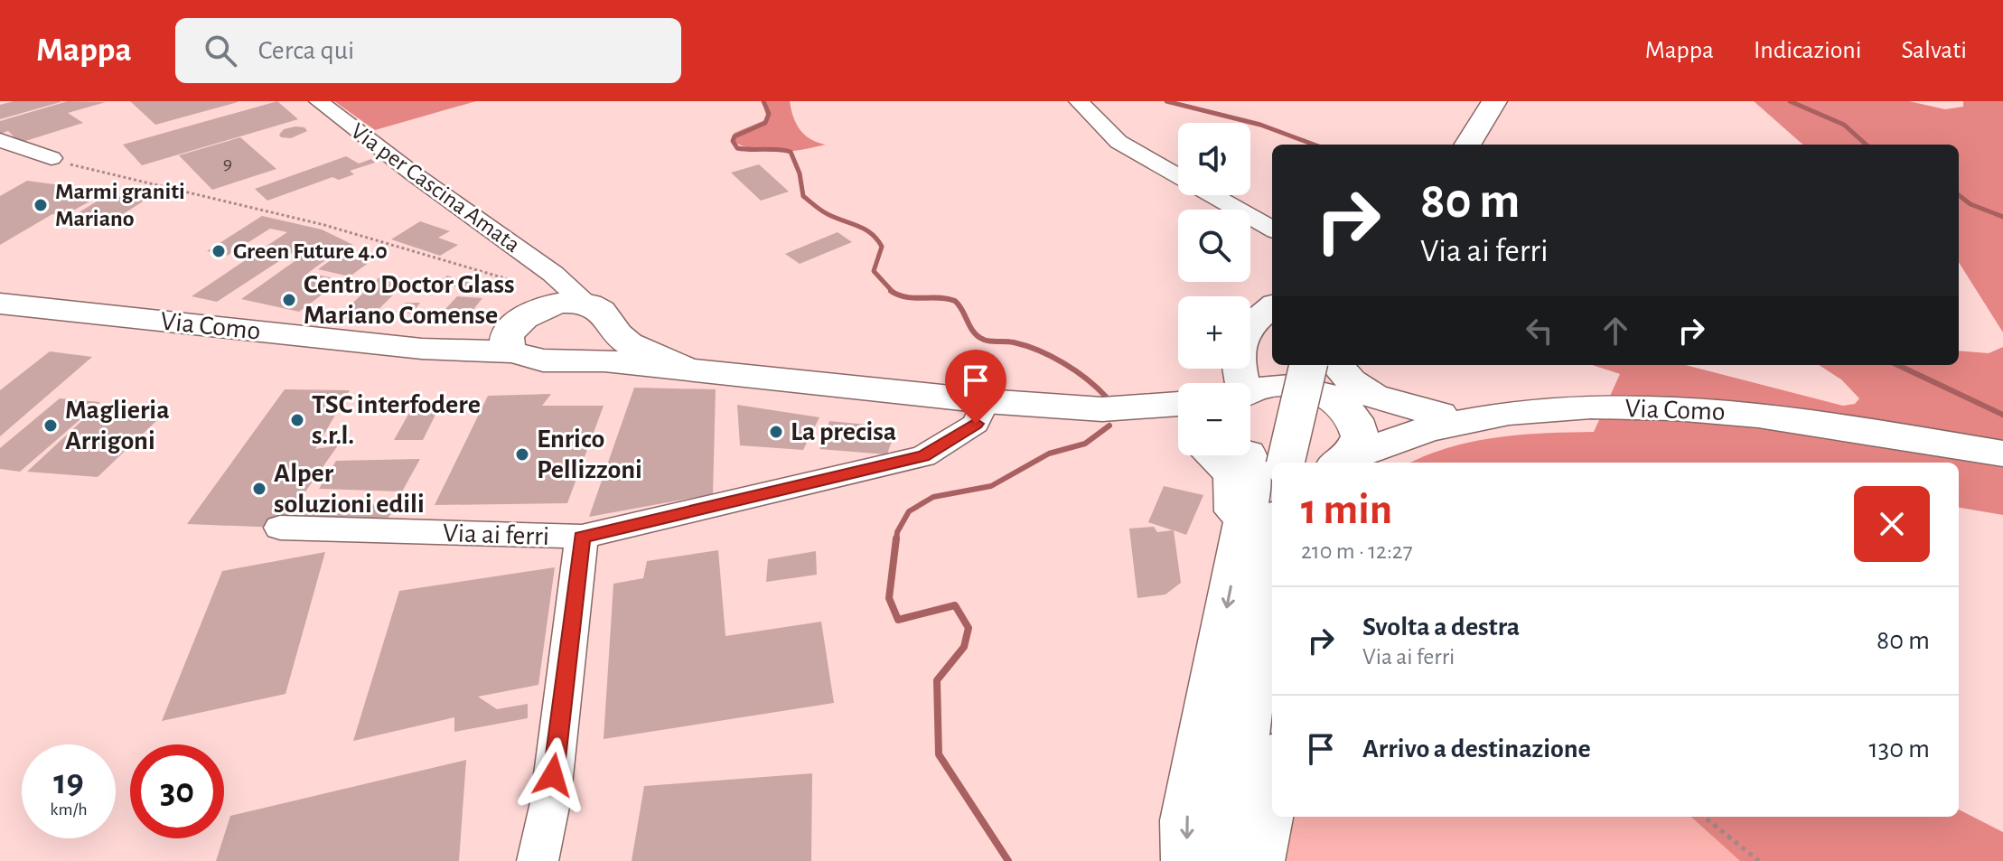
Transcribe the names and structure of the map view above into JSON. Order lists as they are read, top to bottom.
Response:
{
  "streets": {
    "main road": ["Via Como"],
    "street": ["Via per Cascina Amata", "Via ai ferri"]
  },
  "crossings": [
    ["Via Como", "Via ai ferri"]
  ],
  "places": [
    "Marmi graniti Mariano",
    "Green Future 4.0",
    "Centro Doctor Glass Mariano Comense",
    "TSC interfodere s.r.l.",
    "Maglieria Arrigoni",
    "La precisa",
    "Enrico Pellizzoni",
    "Alper soluzioni edili"
  ],
  "house_numbers": ["9"],
  "page": {
    "header": "Mappa",
    "search": "Cerca qui",
    "nav": ["Mappa", "Indicazioni", "Salvati"],
    "map_buttons": ["+", "−"],
    "turn": ["80 m", "Via ai ferri"],
    "heading": ["1 min", "210 m · 12:27"],
    "list": [
      {
        "name": "Svolta a destra",
        "note": "Via ai ferri",
        "value": "80 m"
      },
      {
        "name": "Arrivo a destinazione",
        "value": "130 m"
      }
    ],
    "speed": "19 km/h",
    "limit": "30"
  }
}
